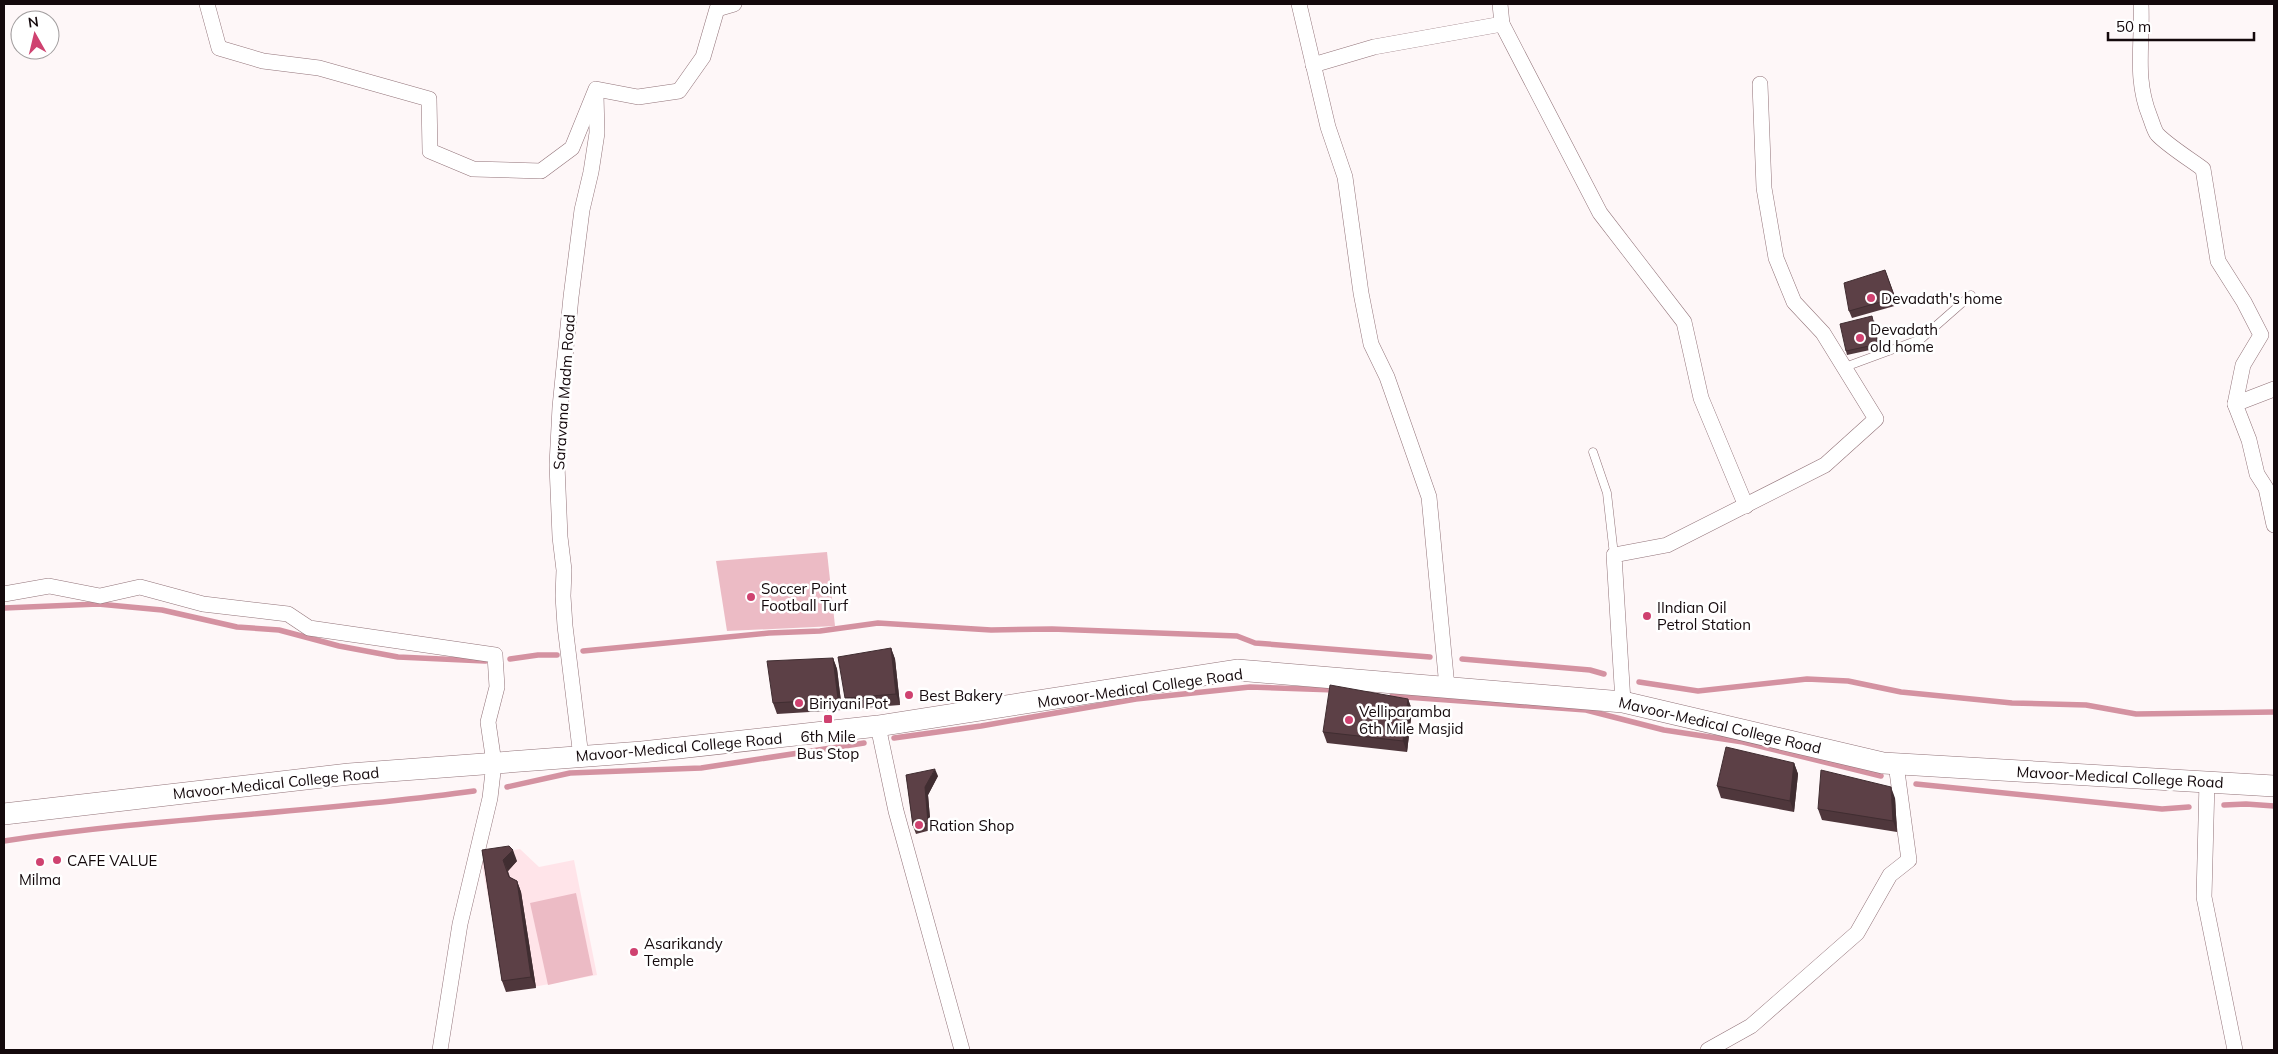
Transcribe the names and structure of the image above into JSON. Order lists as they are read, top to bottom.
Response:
{
  "streets": {
    "main road": ["Mavoor-Medical College Road"],
    "street": ["Saravana Madm Road"]
  },
  "crossings": [
    ["Saravana Madm Road", "Mavoor-Medical College Road"]
  ],
  "places": {
    "other": [
      "Devadath's home",
      "Devadath old home",
      "Soccer Point Football Turf",
      "IIndian Oil Petrol Station",
      "Best Bakery",
      "Biriyani Pot",
      "Velliparamba 6th Mile Masjid",
      "Ration Shop",
      "CAFE VALUE",
      "Milma",
      "Asarikandy Temple"
    ],
    "transit": ["6th Mile Bus Stop"]
  },
  "scale_bar": "50 m",
  "north": "top"
}
